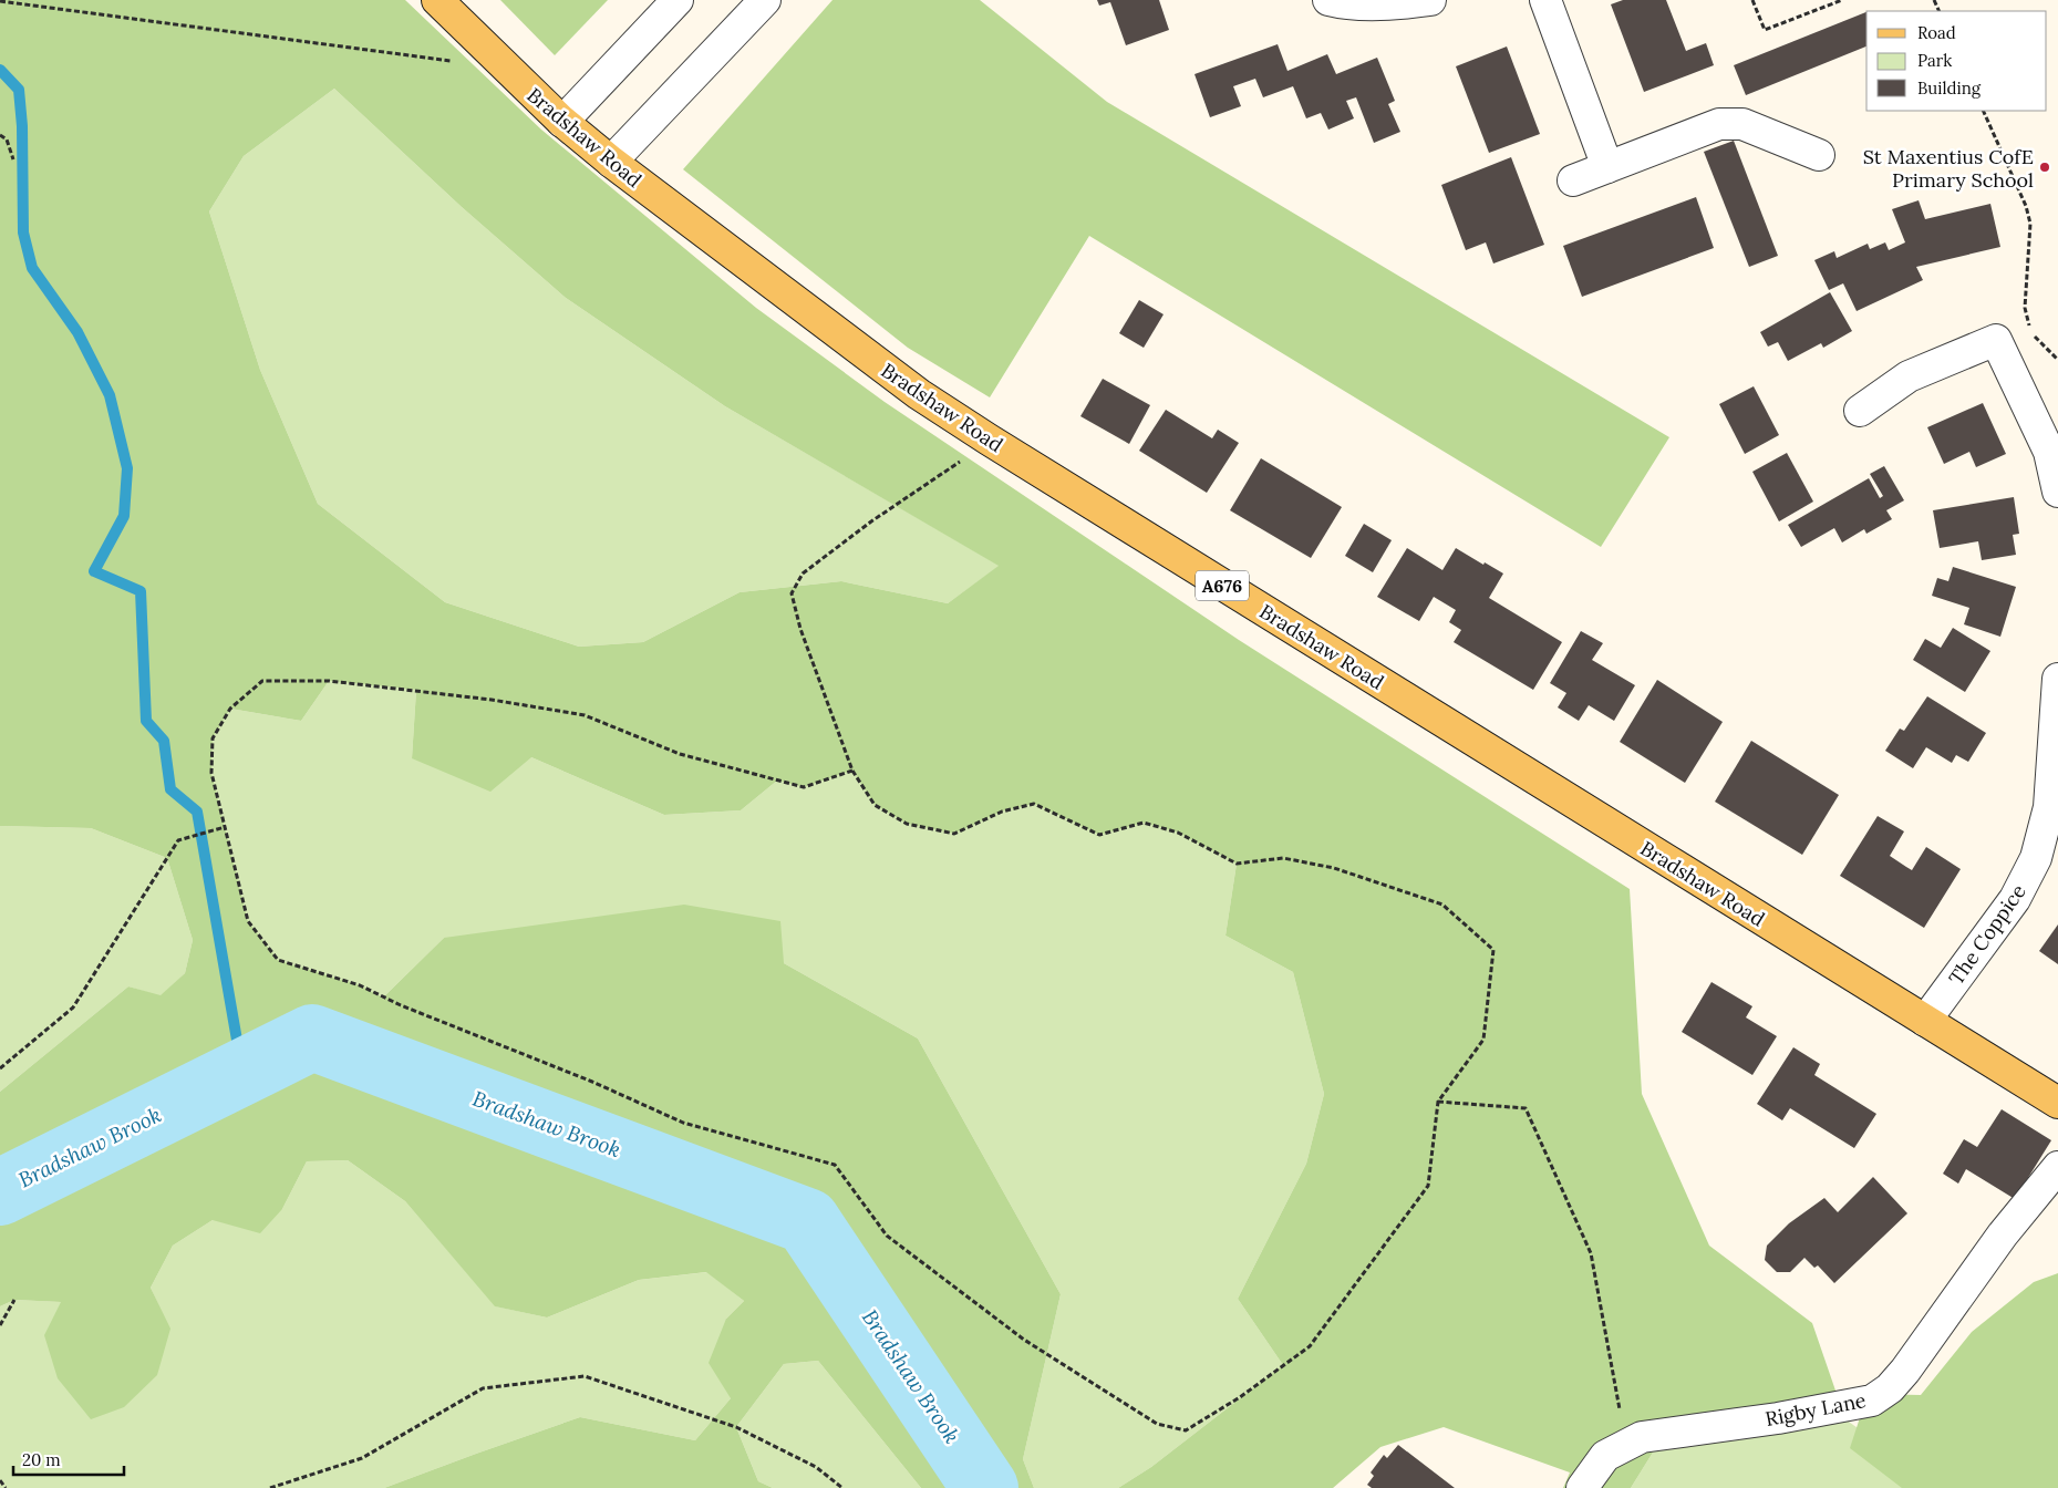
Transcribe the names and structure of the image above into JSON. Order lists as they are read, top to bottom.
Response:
{
  "streets": {
    "main road": ["Bradshaw Road", "A676"],
    "street": ["The Coppice", "Rigby Lane"]
  },
  "crossings": [
    ["Bradshaw Road", "The Coppice"]
  ],
  "water": ["Bradshaw Brook"],
  "places": ["St Maxentius CofE Primary School"],
  "legend": ["Road", "Park", "Building"],
  "scale_bar": "20 m"
}
